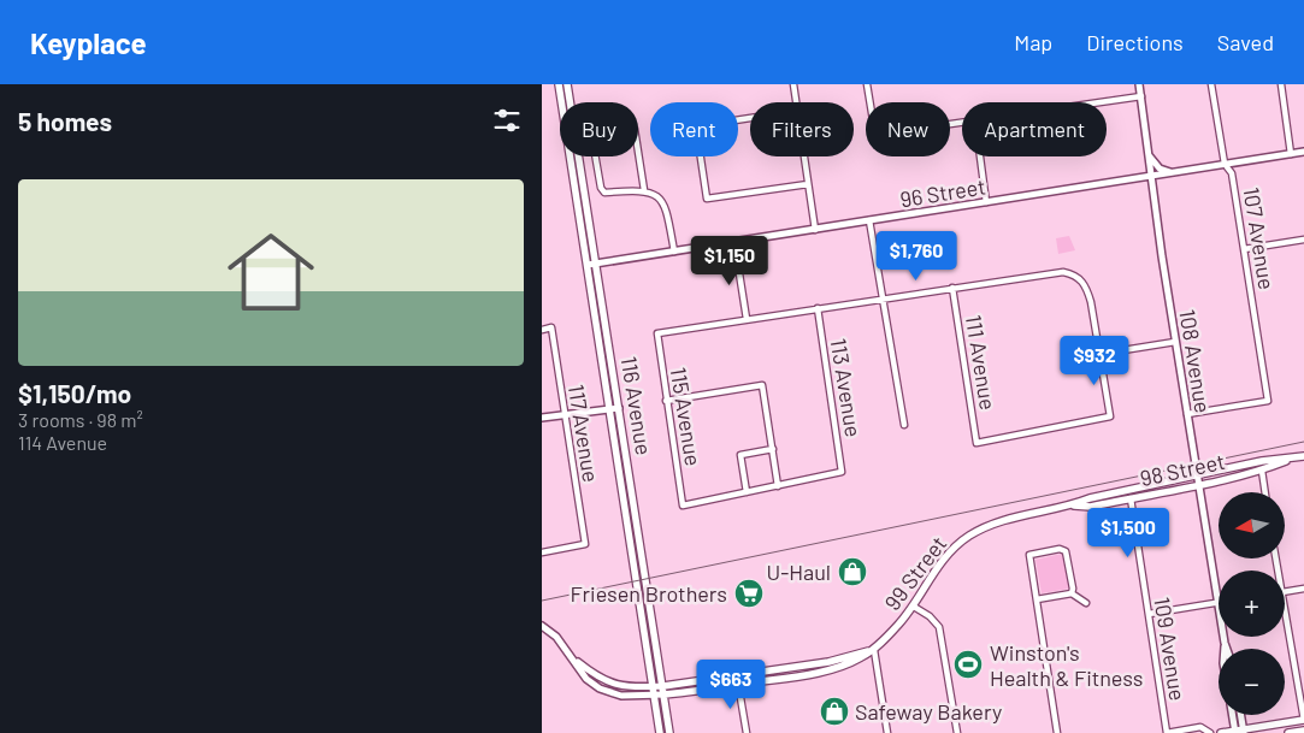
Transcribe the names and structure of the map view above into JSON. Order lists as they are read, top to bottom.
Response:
{
  "streets": {
    "main road": ["116 Avenue", "98 Street", "99 Street"],
    "street": [
      "96 Street",
      "107 Avenue",
      "108 Avenue",
      "111 Avenue",
      "113 Avenue",
      "115 Avenue",
      "117 Avenue",
      "109 Avenue"
    ]
  },
  "crossings": [
    ["96 Street", "107 Avenue"],
    ["96 Street", "108 Avenue"],
    ["96 Street", "116 Avenue"],
    ["107 Avenue", "108 Avenue"],
    ["108 Avenue", "98 Street"],
    ["116 Avenue", "99 Street"],
    ["98 Street", "99 Street"],
    ["98 Street", "109 Avenue"],
    ["99 Street", "109 Avenue"]
  ],
  "places": {
    "shop": ["U-Haul", "Safeway Bakery"],
    "supermarket": ["Friesen Brothers"],
    "sports": ["Winston's Health & Fitness"]
  },
  "north": "left",
  "page": {
    "header": "Keyplace",
    "nav": ["Map", "Directions", "Saved"],
    "heading": "5 homes",
    "chip": [
      "Buy",
      "Rent",
      "Filters",
      "New",
      "Apartment"
    ],
    "list": [
      {
        "name": "$1,150/mo",
        "note": "3 rooms · 98 m² · 114 Avenue"
      }
    ],
    "price": [
      "$1,760",
      "$1,150",
      "$932",
      "$1,500",
      "$663"
    ],
    "map_buttons": ["+", "−"]
  }
}
